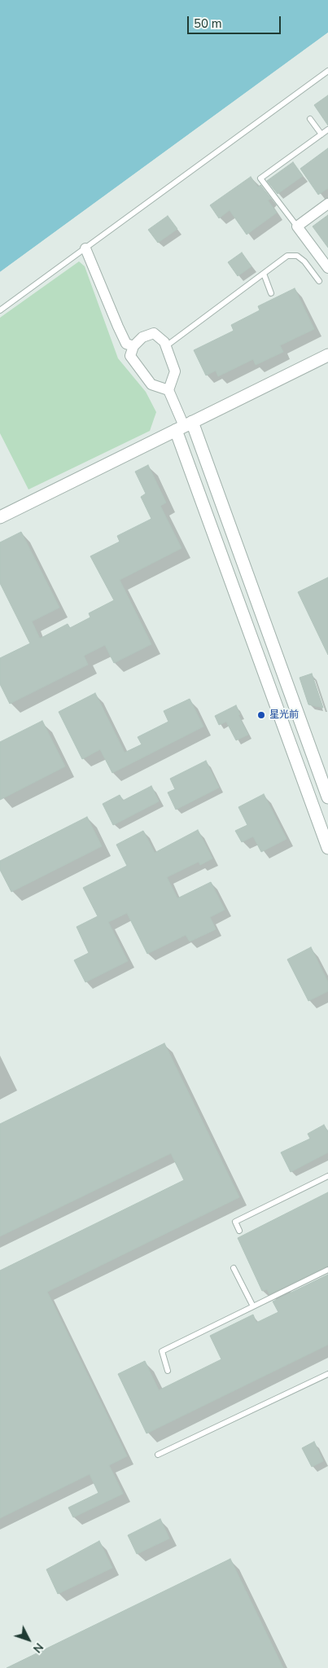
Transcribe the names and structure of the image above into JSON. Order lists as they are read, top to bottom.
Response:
{
  "places": ["星光前"],
  "scale_bar": "50 m",
  "north": "bottom right"
}
